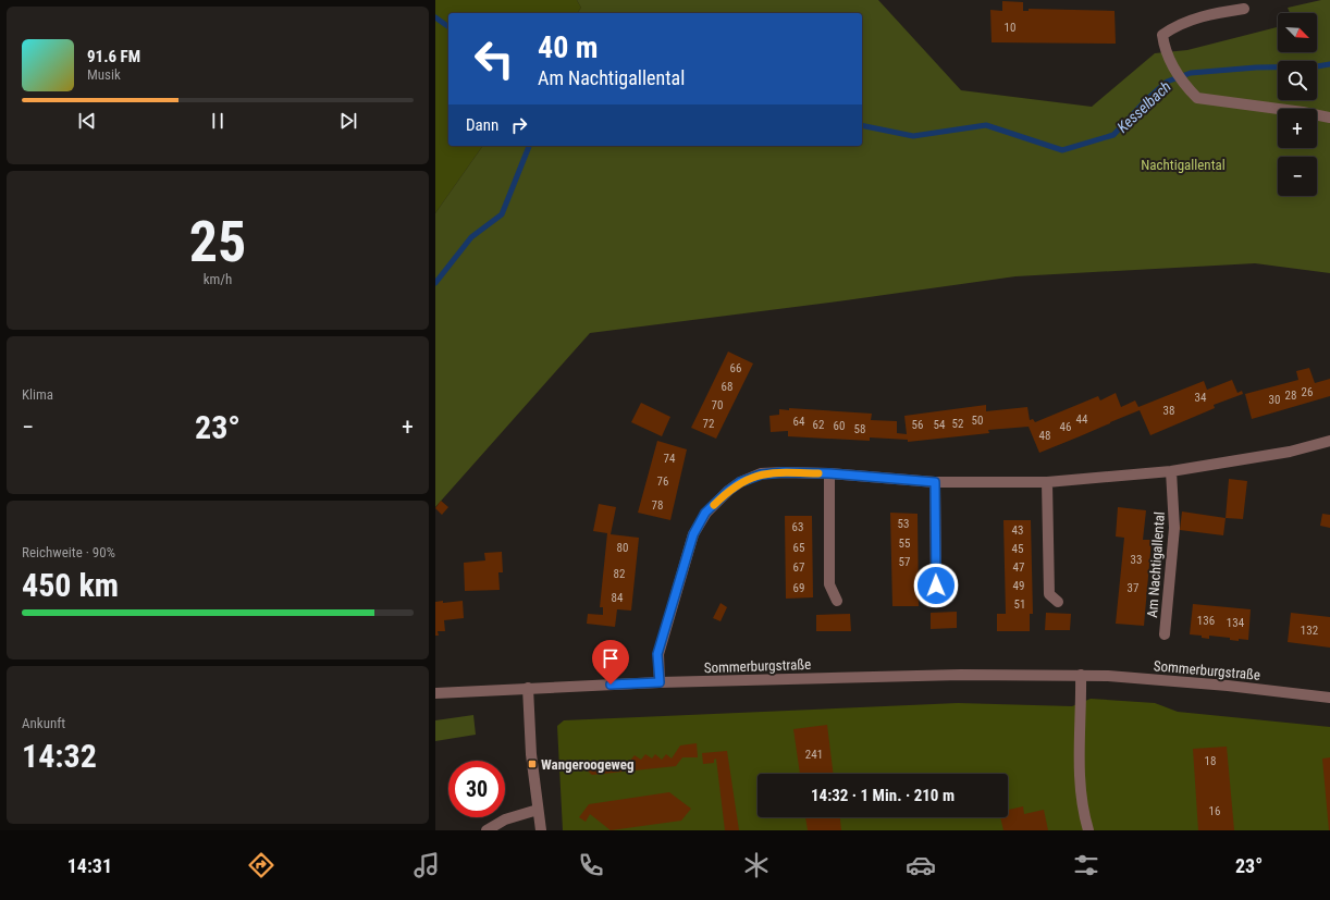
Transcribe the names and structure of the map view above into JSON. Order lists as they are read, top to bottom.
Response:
{
  "streets": {
    "street": ["Am Nachtigallental", "Sommerburgstraße"]
  },
  "water": ["Kesselbach"],
  "parks": ["Nachtigallental"],
  "places": {
    "transit": ["Wangeroogeweg"]
  },
  "house_numbers": [
    "10",
    "66",
    "68",
    "26",
    "28",
    "34",
    "30",
    "70",
    "38",
    "44",
    "50",
    "64",
    "72",
    "52",
    "62",
    "56",
    "54",
    "60",
    "46",
    "58",
    "48",
    "74",
    "76",
    "78",
    "53",
    "63",
    "43",
    "55",
    "80",
    "65",
    "45",
    "33",
    "57",
    "67",
    "47",
    "82",
    "49",
    "69",
    "37",
    "84",
    "51",
    "136",
    "134",
    "132",
    "241",
    "18",
    "16"
  ],
  "north": "bottom right",
  "page": {
    "map_buttons": ["+", "−"],
    "turn": ["40 m", "Am Nachtigallental"],
    "song": ["91.6 FM", "Musik"],
    "then": "Dann",
    "tile": [
      ["25", "km/h"],
      "Klima",
      ["Reichweite · 90%", "450 km"],
      ["Ankunft", "14:32"]
    ],
    "heat": ["−", "23°", "+"],
    "limit": "30",
    "trip": "14:32 · 1 Min. · 210 m",
    "tabs": ["14:31", "23°"]
  }
}
